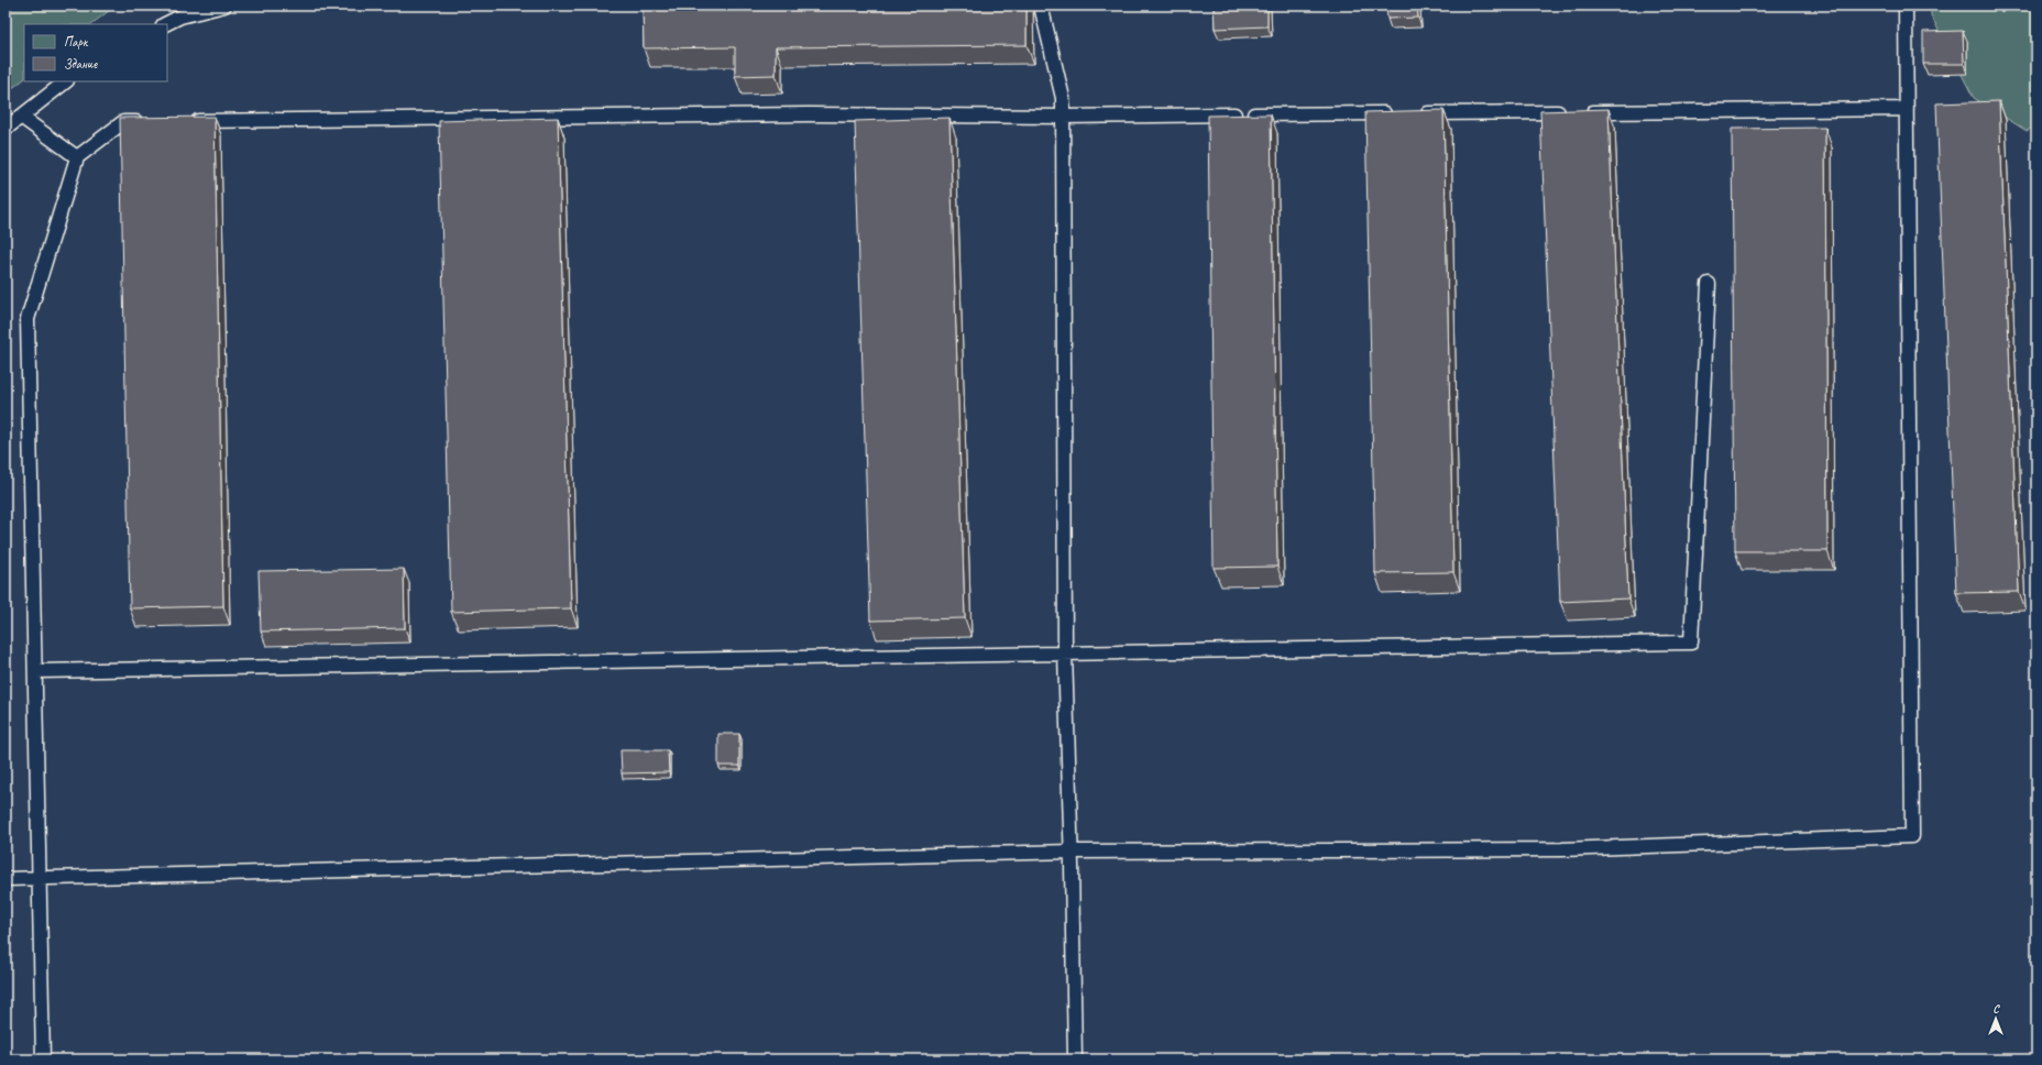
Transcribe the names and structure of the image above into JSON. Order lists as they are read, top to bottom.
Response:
{
  "legend": ["Парк", "Здание"],
  "north": "top"
}
